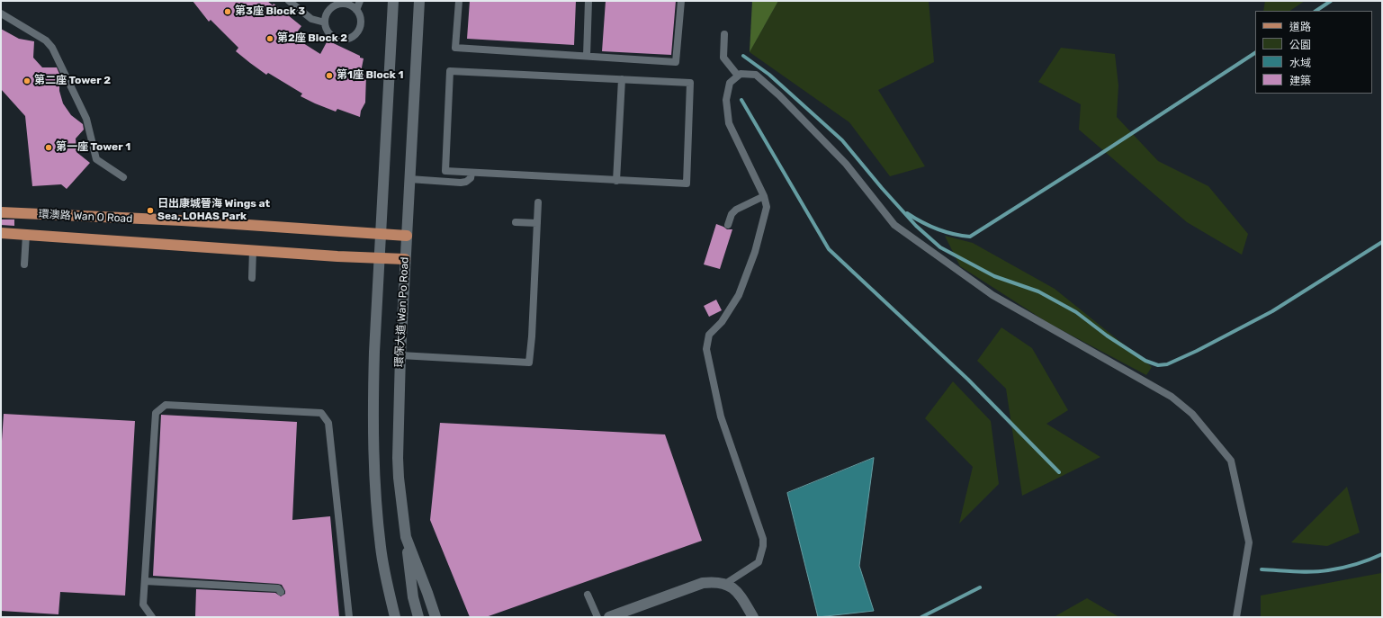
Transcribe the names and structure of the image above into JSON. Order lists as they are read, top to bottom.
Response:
{
  "streets": {
    "main road": ["環澳路 Wan O Road", "環保大道 Wan Po Road"]
  },
  "crossings": [
    ["環澳路 Wan O Road", "環保大道 Wan Po Road"]
  ],
  "places": [
    "第3座 Block 3",
    "第2座 Block 2",
    "第1座 Block 1",
    "第二座 Tower 2",
    "第一座 Tower 1",
    "日出康城晉海 Wings at Sea, LOHAS Park"
  ],
  "legend": [
    "道路",
    "公園",
    "水域",
    "建築"
  ]
}
